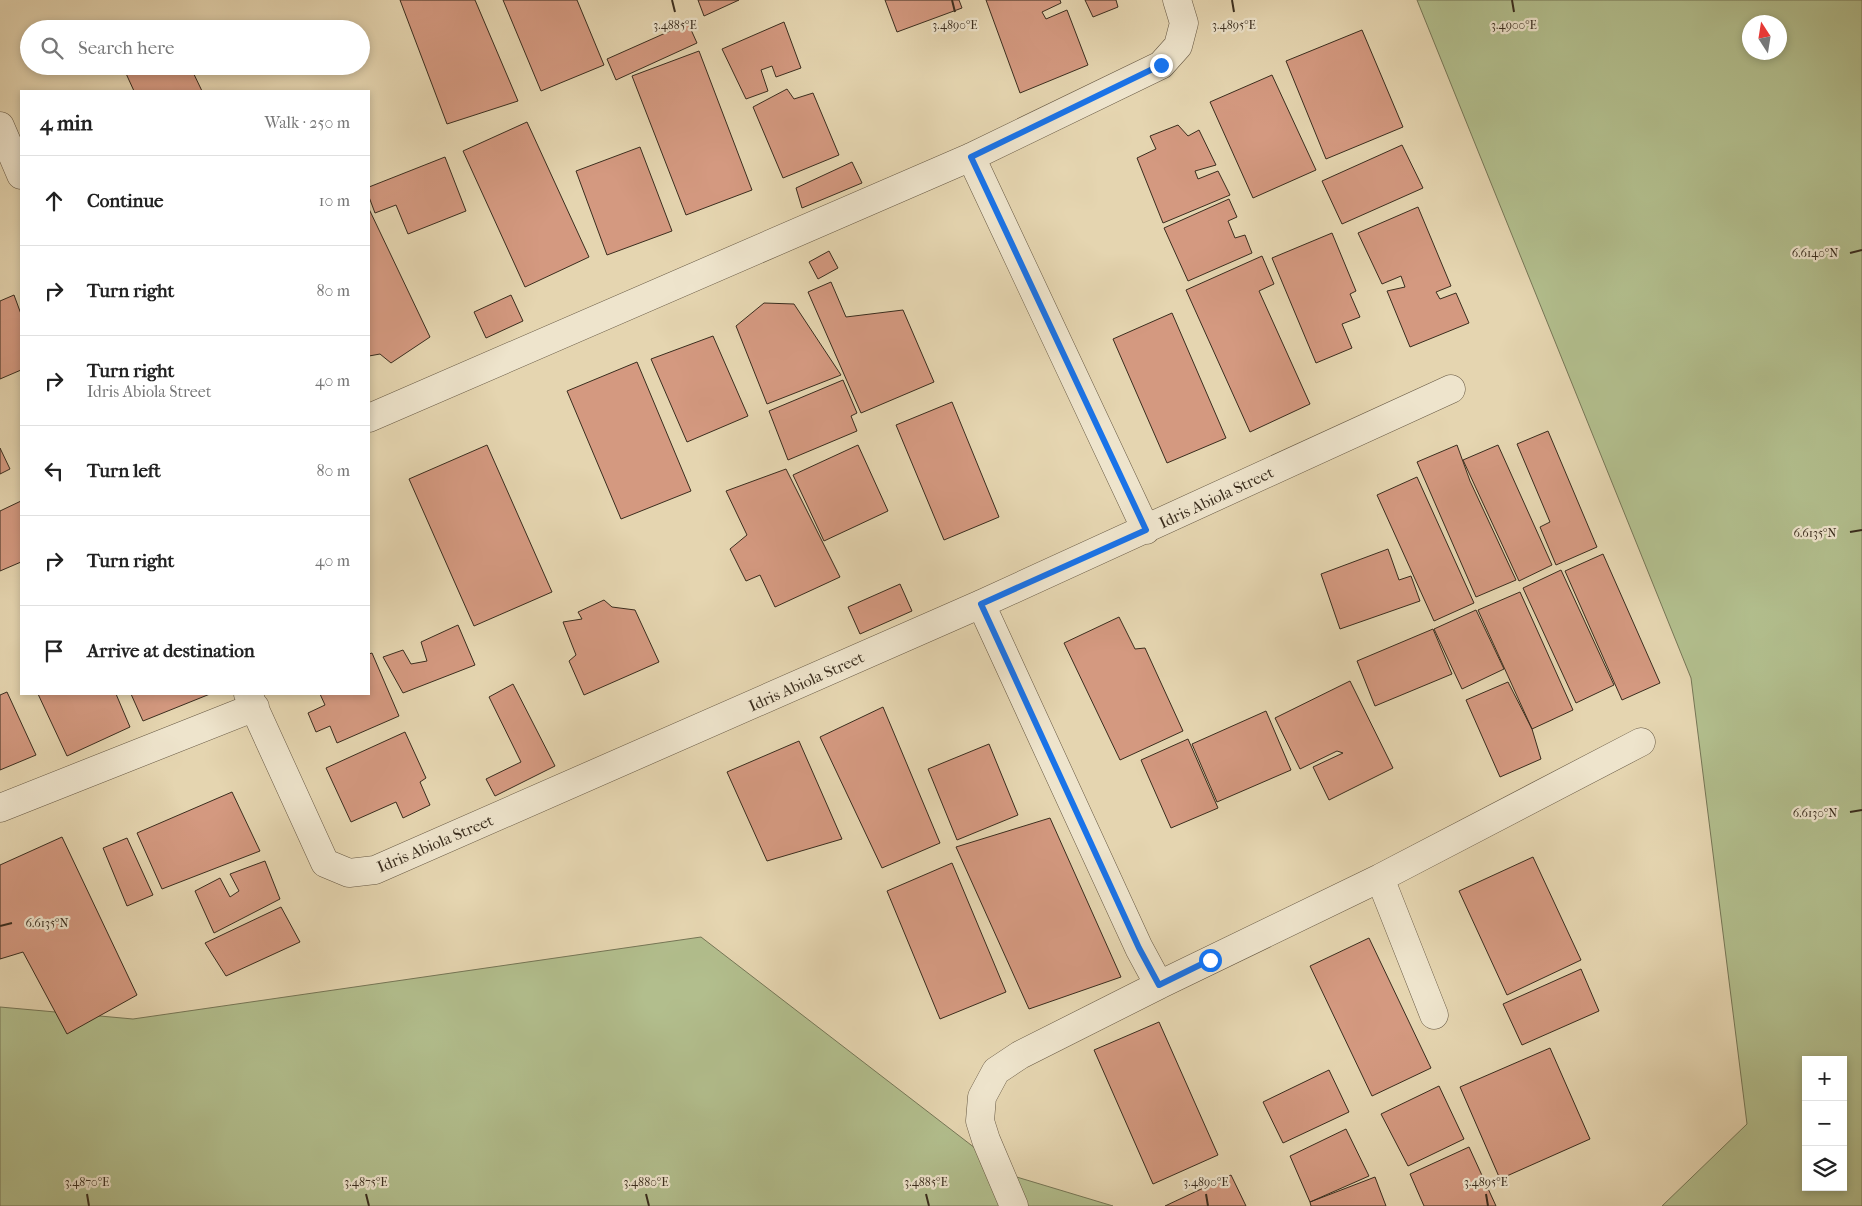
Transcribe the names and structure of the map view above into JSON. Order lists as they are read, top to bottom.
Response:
{
  "streets": {
    "street": ["Idris Abiola Street"]
  },
  "north": "top",
  "page": {
    "search": "Search here",
    "heading": ["4 min", "Walk · 250 m"],
    "list": [
      ["Continue", "10 m"],
      ["Turn right", "80 m"],
      ["Turn right", "Idris Abiola Street", "40 m"],
      ["Turn left", "80 m"],
      ["Turn right", "40 m"],
      "Arrive at destination"
    ],
    "map_buttons": ["+", "−"]
  },
  "coordinates": [
    "3.4885°E",
    "3.4890°E",
    "3.4895°E",
    "3.4900°E",
    "6.6140°N",
    "6.6135°N",
    "6.6130°N",
    "3.4870°E",
    "3.4875°E",
    "3.4880°E"
  ]
}
